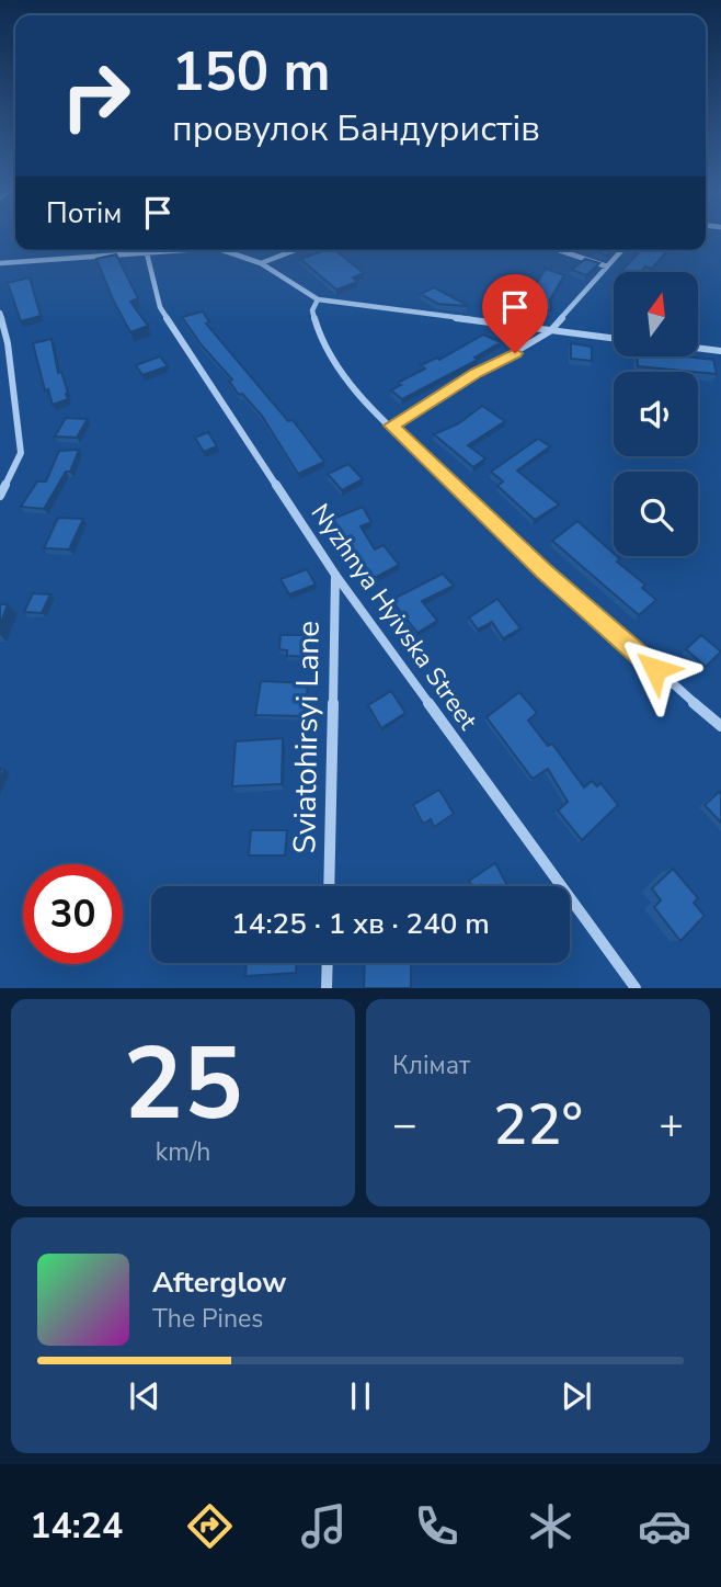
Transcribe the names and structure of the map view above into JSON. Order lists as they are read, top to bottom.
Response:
{
  "streets": {
    "street": ["Nyzhnya Hyivska Street", "Sviatohirsyi Lane"]
  },
  "crossings": [
    ["Nyzhnya Hyivska Street", "Sviatohirsyi Lane"]
  ],
  "north": "top",
  "page": {
    "turn": ["150 m", "провулок Бандуристів"],
    "then": "Потім",
    "limit": "30",
    "trip": "14:25 · 1 хв · 240 m",
    "tile": [
      ["25", "km/h"],
      "Клімат"
    ],
    "heat": ["−", "22°", "+"],
    "song": ["Afterglow", "The Pines"],
    "tabs": "14:24"
  }
}
